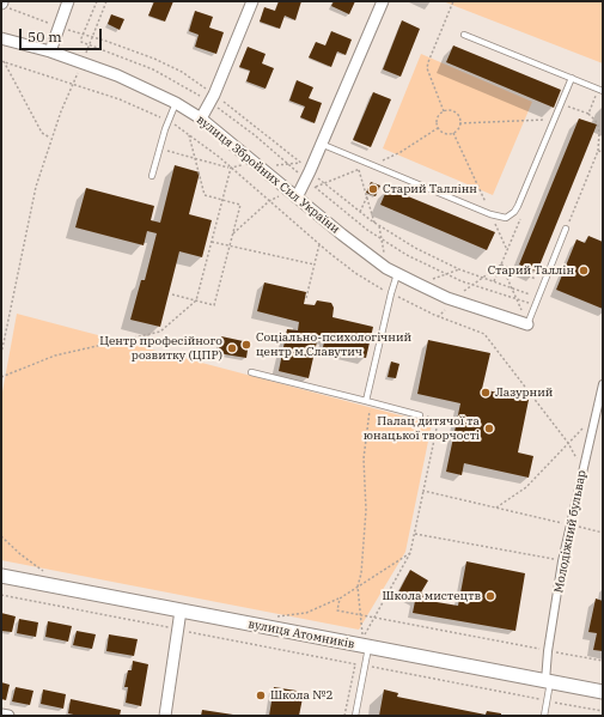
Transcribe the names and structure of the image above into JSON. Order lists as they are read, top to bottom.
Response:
{
  "streets": {
    "street": ["вулиця Збройних Сил України", "Молодіжний бульвар", "вулиця Атомників"]
  },
  "crossings": [
    ["Молодіжний бульвар", "вулиця Атомників"]
  ],
  "places": [
    "Старий Таллінн",
    "Старий Таллін",
    "Соціально-психологічний центр м.Славутич",
    "Центр професійного розвитку (ЦПР)",
    "Лазурний",
    "Палац дитячої та юнацької творчості",
    "Школа мистецтв",
    "Школа №2"
  ],
  "scale_bar": "50 m"
}
